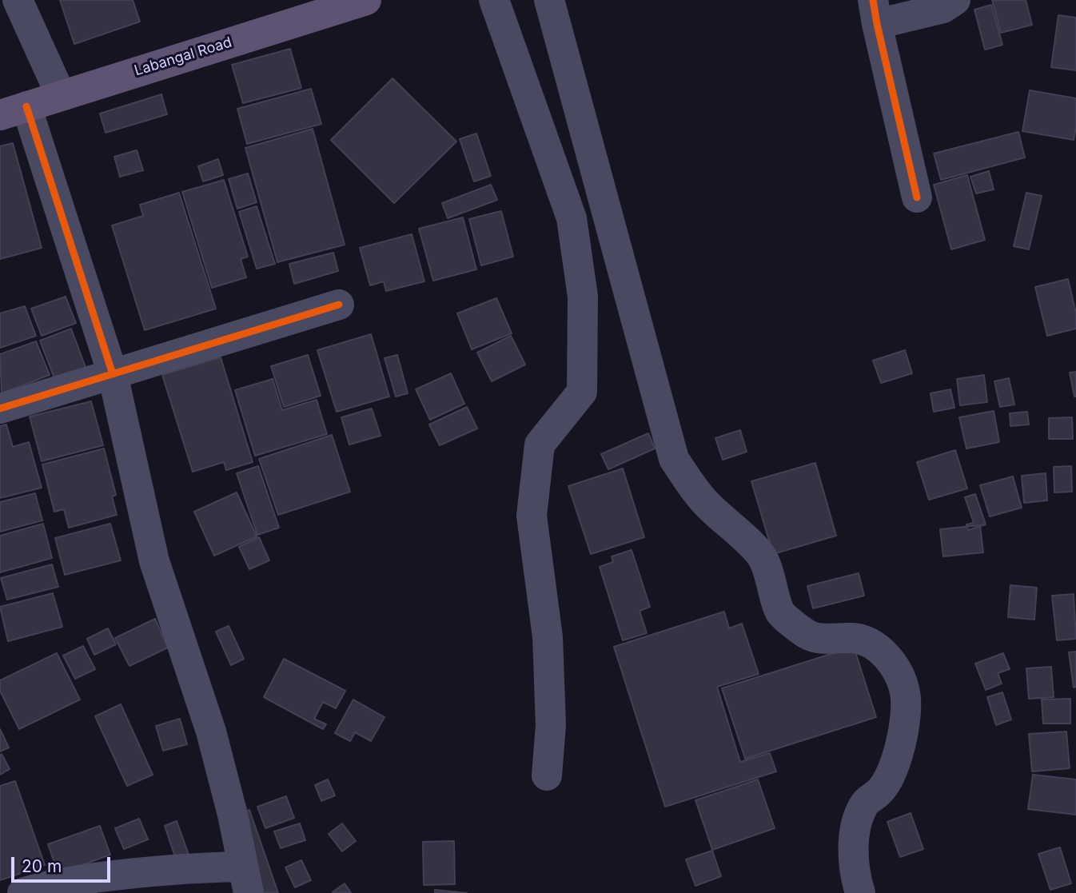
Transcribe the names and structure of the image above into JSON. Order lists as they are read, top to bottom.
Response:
{
  "streets": {
    "main road": ["Labangal Road"]
  },
  "scale_bar": "20 m"
}
